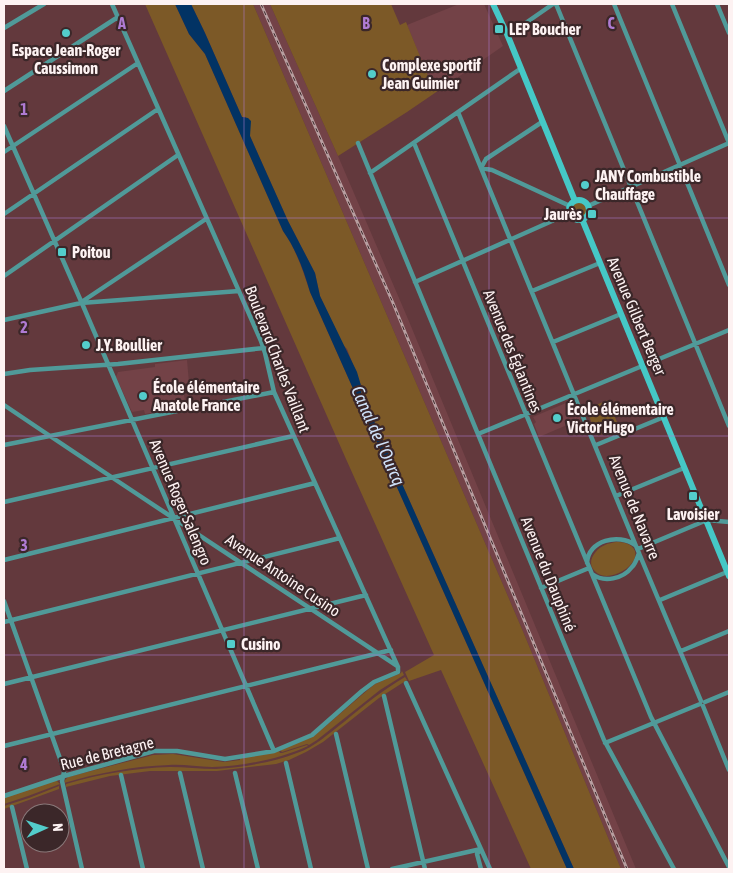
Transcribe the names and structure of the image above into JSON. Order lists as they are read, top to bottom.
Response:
{
  "streets": {
    "street": [
      "Avenue Gilbert Berger",
      "Avenue des Églantines",
      "Boulevard Charles Vaillant",
      "Avenue Roger Salengro",
      "Avenue de Navarre",
      "Avenue du Dauphiné",
      "Avenue Antoine Cusino",
      "Rue de Bretagne"
    ]
  },
  "crossings": [
    ["Avenue des Églantines", "Avenue de Navarre"],
    ["Boulevard Charles Vaillant", "Avenue Antoine Cusino"],
    ["Boulevard Charles Vaillant", "Rue de Bretagne"],
    ["Avenue Roger Salengro", "Avenue Antoine Cusino"],
    ["Avenue Roger Salengro", "Rue de Bretagne"],
    ["Avenue Antoine Cusino", "Rue de Bretagne"]
  ],
  "water": ["Canal de l'Ourcq"],
  "places": {
    "transit": [
      "LEP Boucher",
      "Jaurès",
      "Poitou",
      "Lavoisier",
      "Cusino"
    ],
    "other": [
      "Espace Jean-Roger Caussimon",
      "Complexe sportif Jean Guimier",
      "JANY Combustible Chauffage",
      "J.Y. Boullier",
      "École élémentaire Anatole France",
      "École élémentaire Victor Hugo"
    ]
  },
  "north": "right",
  "grid": {
    "columns": ["A", "B", "C"],
    "rows": [
      "1",
      "2",
      "3",
      "4"
    ]
  }
}
